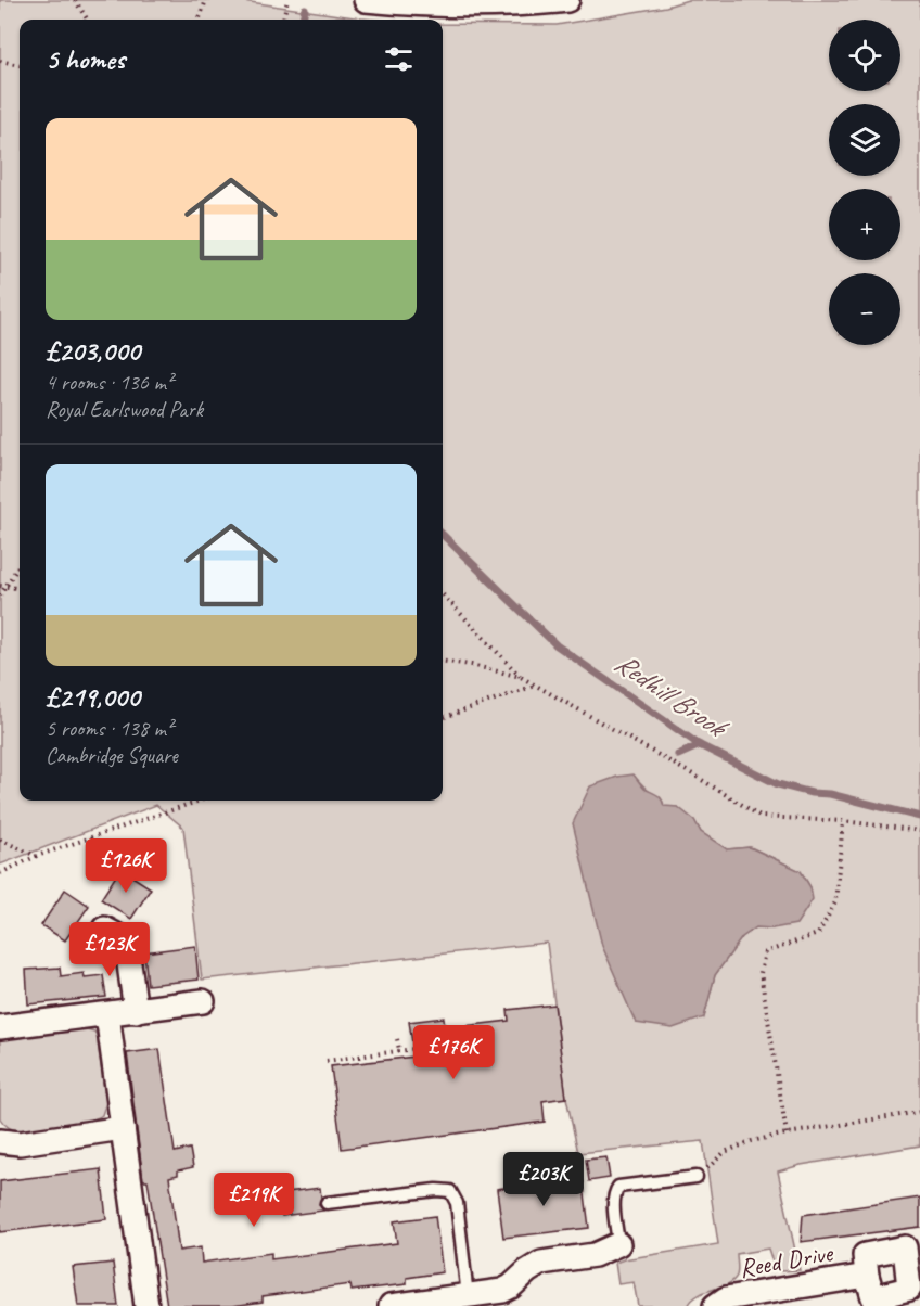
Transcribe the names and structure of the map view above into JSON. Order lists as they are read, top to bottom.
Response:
{
  "streets": {
    "street": ["Reed Drive"]
  },
  "water": ["Redhill Brook"],
  "page": {
    "map_buttons": ["+", "−"],
    "heading": "5 homes",
    "list": [
      {
        "name": "£203,000",
        "note": "4 rooms · 136 m² · Royal Earlswood Park"
      },
      {
        "name": "£219,000",
        "note": "5 rooms · 138 m² · Cambridge Square"
      }
    ],
    "price": [
      "£126K",
      "£123K",
      "£176K",
      "£203K",
      "£219K"
    ]
  }
}
